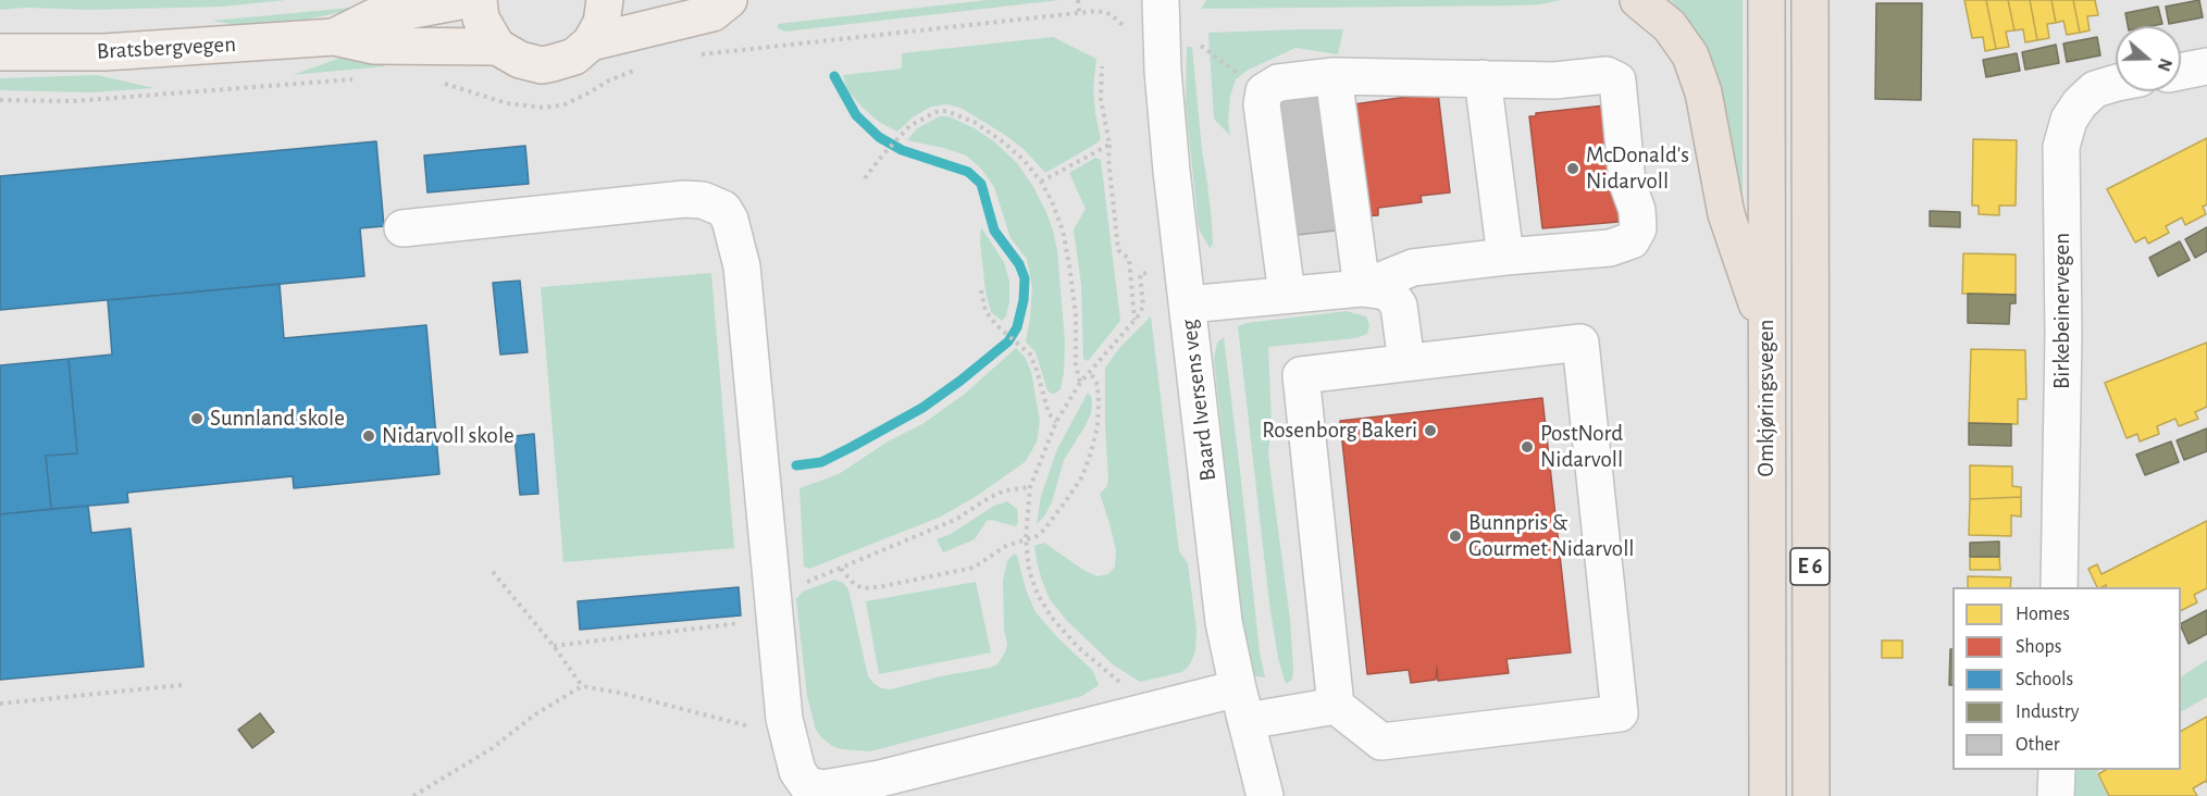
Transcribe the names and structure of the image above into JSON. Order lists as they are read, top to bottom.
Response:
{
  "streets": {
    "highway": ["Omkjøringsvegen", "E 6"],
    "main road": ["Bratsbergvegen"],
    "street": ["Birkebeinervegen", "Baard Iversens veg"]
  },
  "crossings": [
    ["Omkjøringsvegen", "E 6"]
  ],
  "places": [
    "McDonald's Nidarvoll",
    "Sunnland skole",
    "Rosenborg Bakeri",
    "Nidarvoll skole",
    "PostNord Nidarvoll",
    "Bunnpris & Gourmet Nidarvoll"
  ],
  "legend": [
    "Homes",
    "Shops",
    "Schools",
    "Industry",
    "Other"
  ],
  "north": "right"
}
